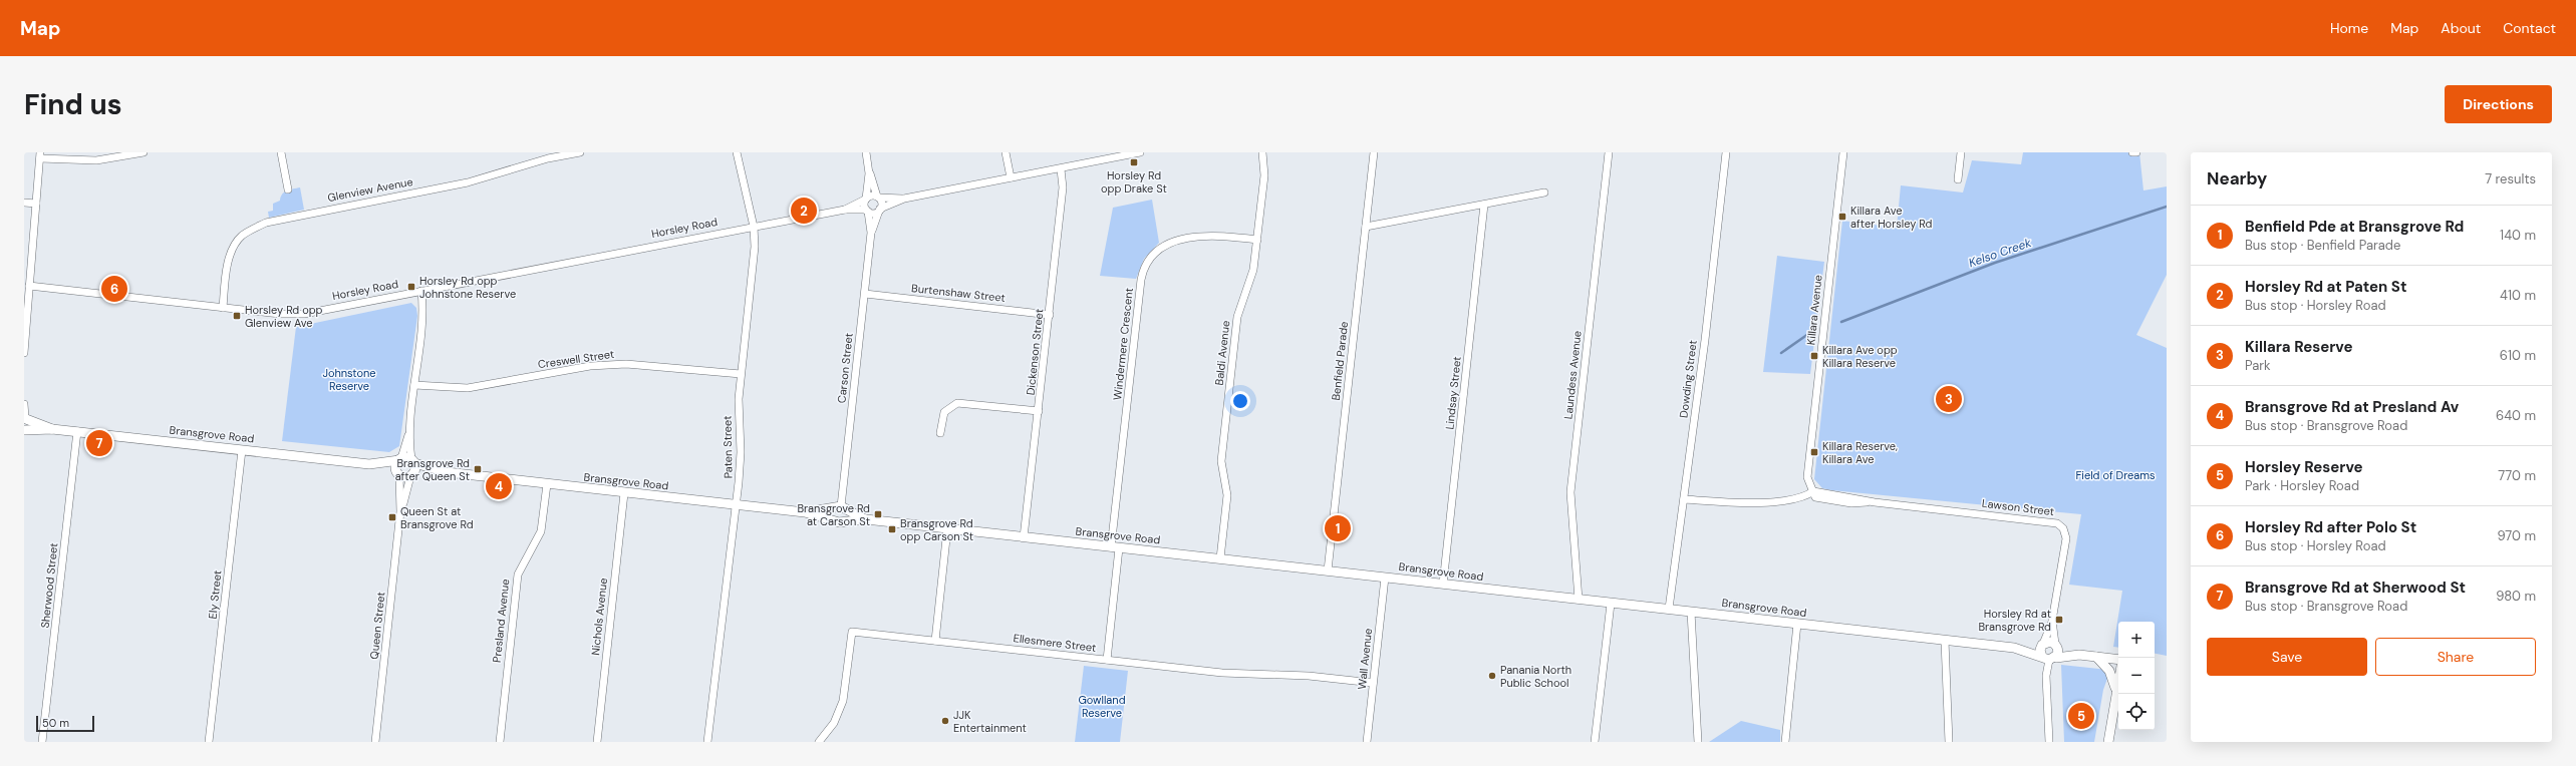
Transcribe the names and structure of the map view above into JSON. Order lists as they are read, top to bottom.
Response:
{
  "streets": {
    "main road": ["Bransgrove Road"],
    "street": [
      "Glenview Avenue",
      "Horsley Road",
      "Burtenshaw Street",
      "Killara Avenue",
      "Windermere Crescent",
      "Dickenson Street",
      "Baldi Avenue",
      "Creswell Street",
      "Benfield Parade",
      "Carson Street",
      "Laundess Avenue",
      "Dowding Street",
      "Lindsay Street",
      "Paten Street",
      "Lawson Street",
      "Sherwood Street",
      "Ely Street",
      "Nichols Avenue",
      "Presland Avenue",
      "Queen Street",
      "Ellesmere Street",
      "Wall Avenue"
    ]
  },
  "crossings": [
    ["Glenview Avenue", "Horsley Road"],
    ["Horsley Road", "Carson Street"],
    ["Horsley Road", "Paten Street"],
    ["Burtenshaw Street", "Dickenson Street"],
    ["Burtenshaw Street", "Carson Street"],
    ["Killara Avenue", "Lawson Street"],
    ["Windermere Crescent", "Baldi Avenue"],
    ["Windermere Crescent", "Bransgrove Road"],
    ["Windermere Crescent", "Ellesmere Street"],
    ["Dickenson Street", "Bransgrove Road"],
    ["Baldi Avenue", "Bransgrove Road"],
    ["Creswell Street", "Paten Street"],
    ["Benfield Parade", "Bransgrove Road"],
    ["Carson Street", "Bransgrove Road"],
    ["Laundess Avenue", "Bransgrove Road"],
    ["Dowding Street", "Bransgrove Road"],
    ["Lindsay Street", "Bransgrove Road"],
    ["Bransgrove Road", "Paten Street"],
    ["Bransgrove Road", "Lawson Street"],
    ["Bransgrove Road", "Sherwood Street"],
    ["Bransgrove Road", "Ely Street"],
    ["Bransgrove Road", "Nichols Avenue"],
    ["Bransgrove Road", "Presland Avenue"],
    ["Bransgrove Road", "Queen Street"],
    ["Bransgrove Road", "Wall Avenue"],
    ["Ellesmere Street", "Wall Avenue"]
  ],
  "water": ["Kelso Creek"],
  "parks": ["Johnstone Reserve", "Field of Dreams", "Gowlland Reserve"],
  "places": {
    "transit": [
      "Horsley Rd opp Drake St",
      "Killara Ave after Horsley Rd",
      "Horsley Rd opp Johnstone Reserve",
      "Horsley Rd opp Glenview Ave",
      "Killara Ave opp Killara Reserve",
      "Killara Reserve, Killara Ave",
      "Bransgrove Rd after Queen St",
      "Bransgrove Rd at Carson St",
      "Queen St at Bransgrove Rd",
      "Bransgrove Rd opp Carson St",
      "Horsley Rd at Bransgrove Rd"
    ],
    "other": ["Panania North Public School", "JJK Entertainment"]
  },
  "scale_bar": "50 m",
  "page": {
    "header": "Map",
    "nav": [
      "Home",
      "Map",
      "About",
      "Contact"
    ],
    "buttons": [
      "Directions",
      ["Save", "Share"]
    ],
    "title": "Find us",
    "heading": ["Nearby", "7 results"],
    "pins": [
      "2",
      "6",
      "3",
      "7",
      "4",
      "1",
      "5"
    ],
    "list": [
      {
        "mark": "1",
        "name": "Benfield Pde at Bransgrove Rd",
        "note": "Bus stop · Benfield Parade",
        "value": "140 m"
      },
      {
        "mark": "2",
        "name": "Horsley Rd at Paten St",
        "note": "Bus stop · Horsley Road",
        "value": "410 m"
      },
      {
        "mark": "3",
        "name": "Killara Reserve",
        "note": "Park",
        "value": "610 m"
      },
      {
        "mark": "4",
        "name": "Bransgrove Rd at Presland Av",
        "note": "Bus stop · Bransgrove Road",
        "value": "640 m"
      },
      {
        "mark": "5",
        "name": "Horsley Reserve",
        "note": "Park · Horsley Road",
        "value": "770 m"
      },
      {
        "mark": "6",
        "name": "Horsley Rd after Polo St",
        "note": "Bus stop · Horsley Road",
        "value": "970 m"
      },
      {
        "mark": "7",
        "name": "Bransgrove Rd at Sherwood St",
        "note": "Bus stop · Bransgrove Road",
        "value": "980 m"
      }
    ],
    "map_buttons": ["+", "−"],
    "scale": "50 m"
  }
}
